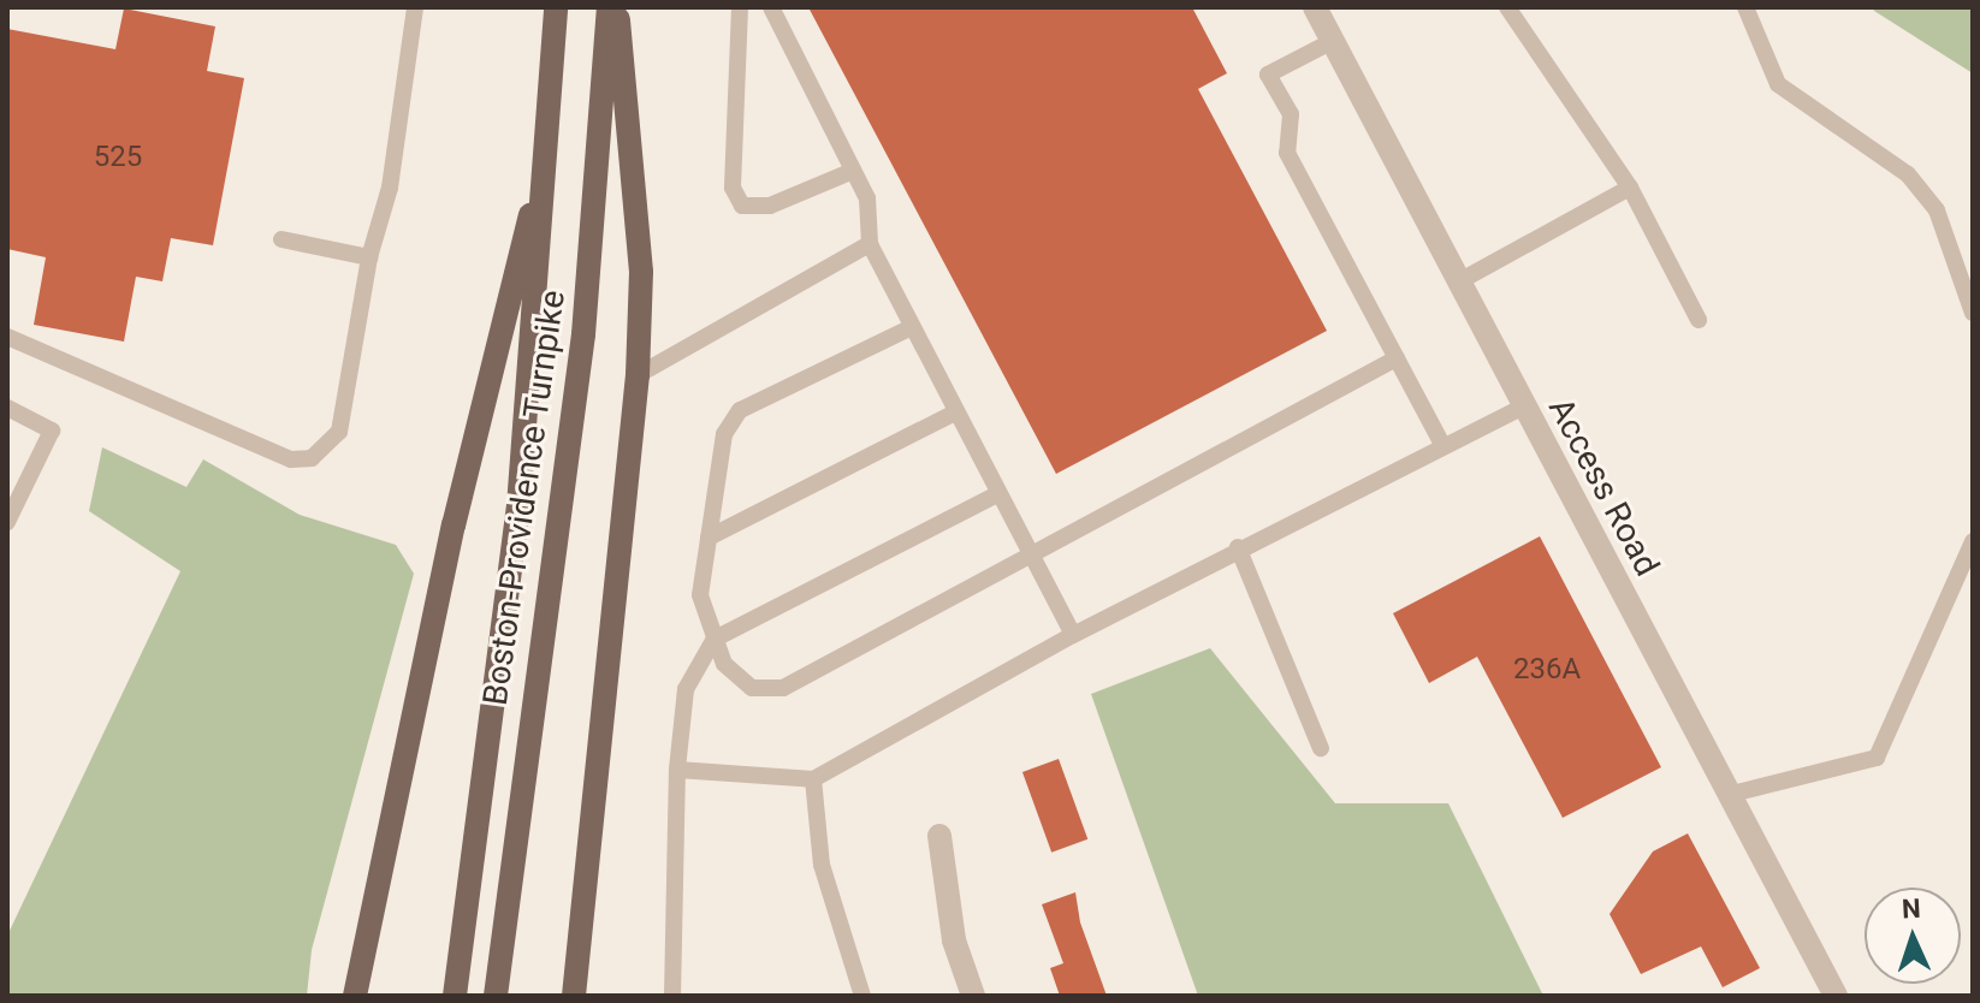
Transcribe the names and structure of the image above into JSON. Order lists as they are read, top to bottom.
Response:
{
  "streets": {
    "main road": ["Boston-Providence Turnpike"],
    "street": ["Access Road"]
  },
  "house_numbers": ["525", "236A"],
  "north": "top"
}
